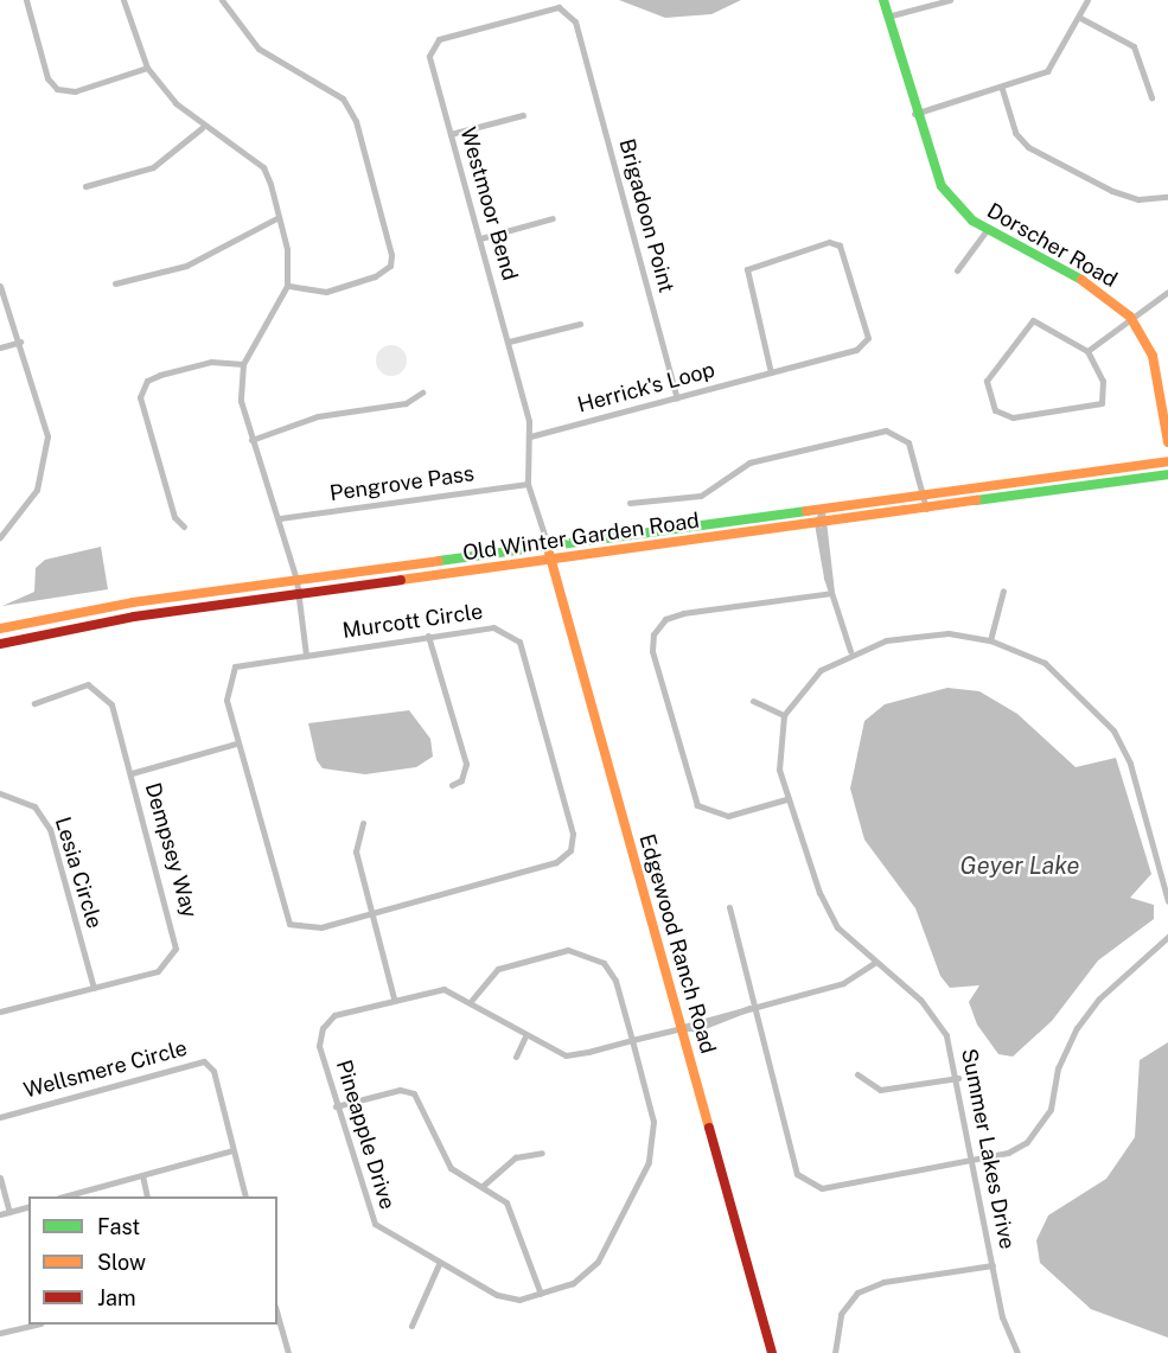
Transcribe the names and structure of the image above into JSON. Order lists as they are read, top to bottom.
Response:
{
  "streets": {
    "main road": ["Dorscher Road", "Old Winter Garden Road", "Edgewood Ranch Road"],
    "street": [
      "Westmoor Bend",
      "Brigadoon Point",
      "Herrick's Loop",
      "Pengrove Pass",
      "Murcott Circle",
      "Dempsey Way",
      "Lesia Circle",
      "Wellsmere Circle",
      "Pineapple Drive",
      "Summer Lakes Drive"
    ]
  },
  "crossings": [
    ["Westmoor Bend", "Brigadoon Point"],
    ["Westmoor Bend", "Herrick's Loop"],
    ["Westmoor Bend", "Pengrove Pass"],
    ["Westmoor Bend", "Old Winter Garden Road"],
    ["Westmoor Bend", "Edgewood Ranch Road"],
    ["Brigadoon Point", "Herrick's Loop"],
    ["Old Winter Garden Road", "Edgewood Ranch Road"],
    ["Dempsey Way", "Lesia Circle"],
    ["Edgewood Ranch Road", "Pineapple Drive"],
    ["Pineapple Drive", "Summer Lakes Drive"]
  ],
  "water": ["Geyer Lake"],
  "legend": ["Fast", "Slow", "Jam"]
}
